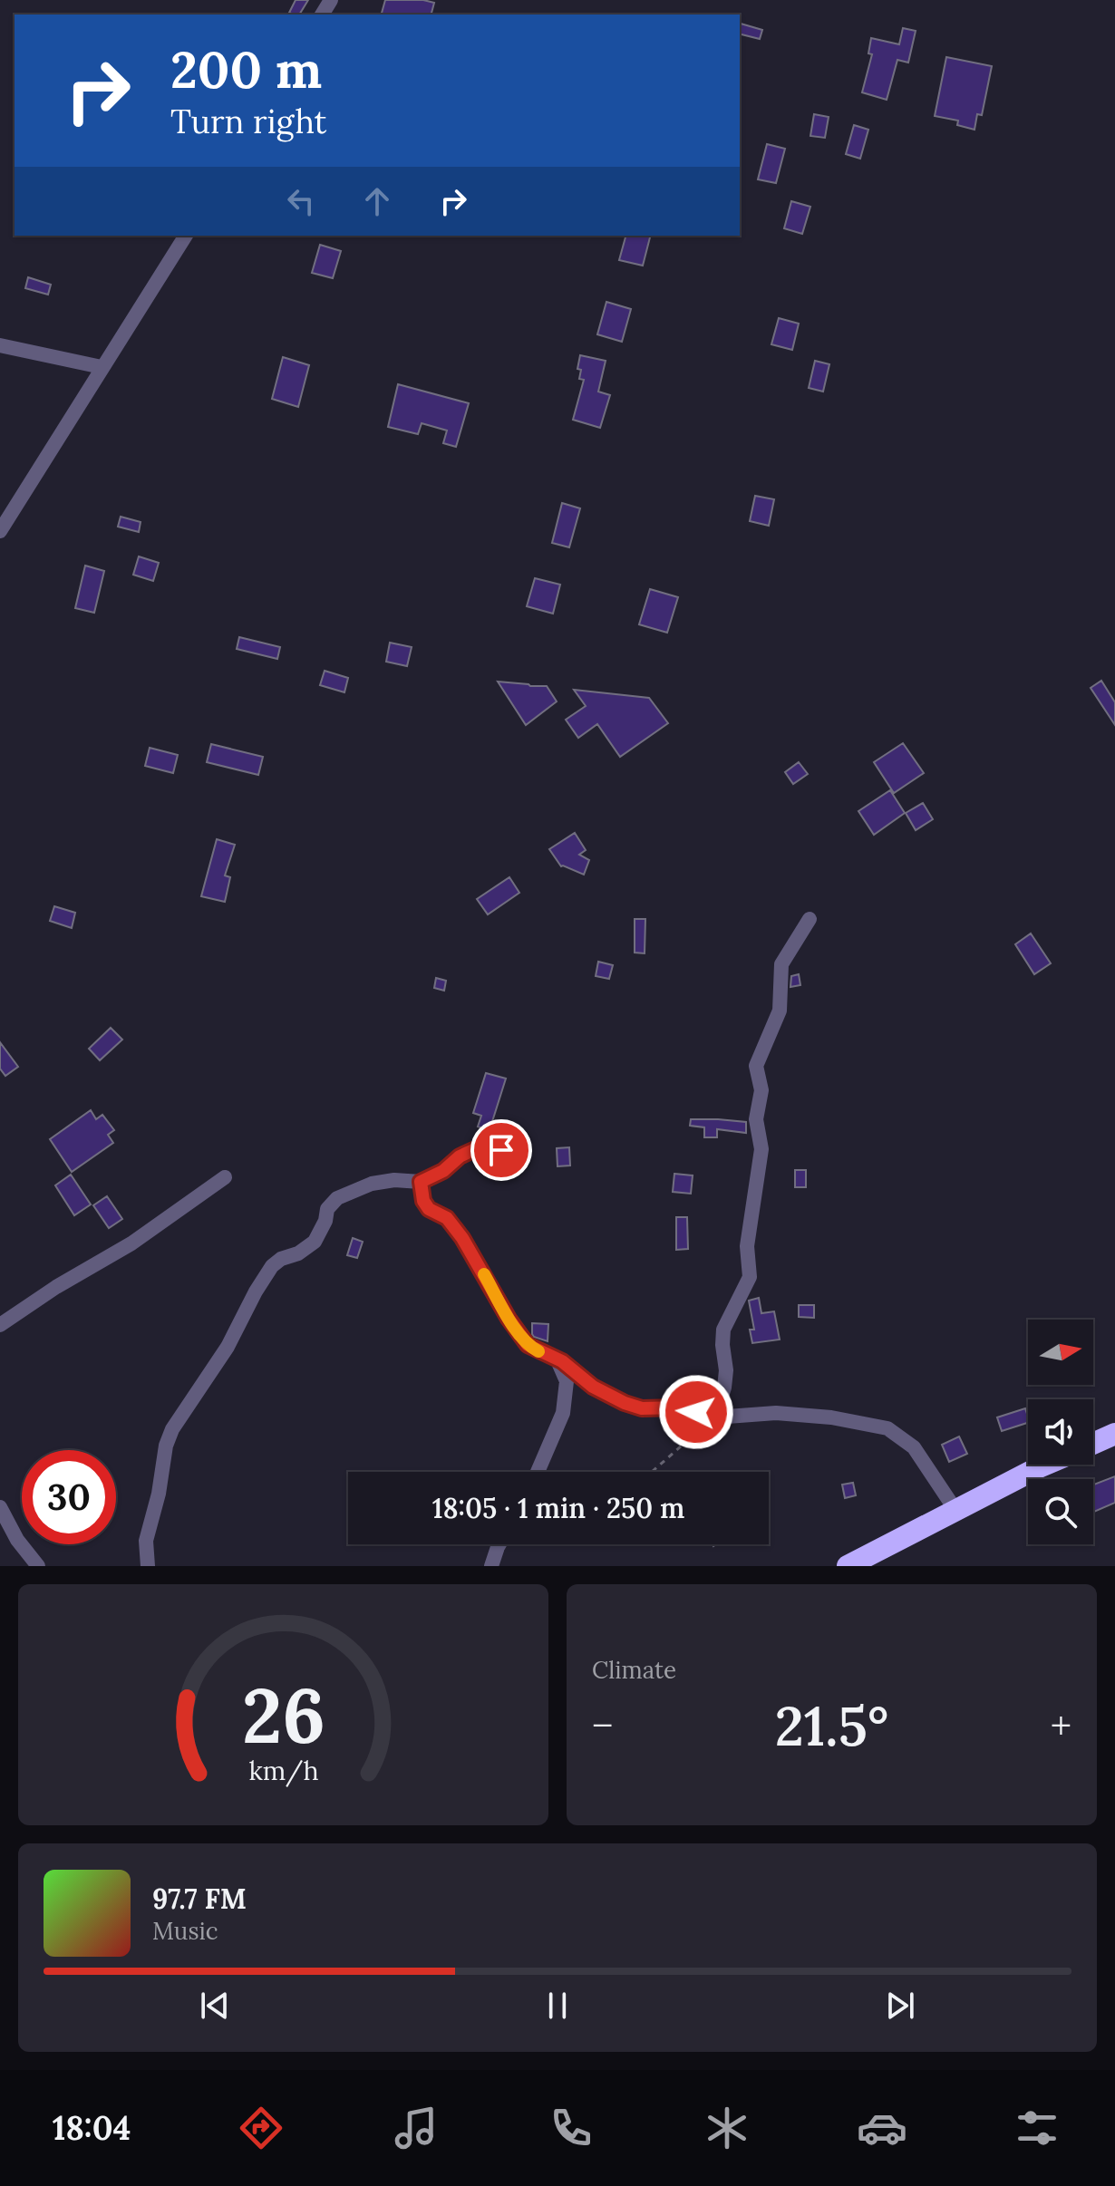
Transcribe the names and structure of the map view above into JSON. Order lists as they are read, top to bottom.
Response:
{
  "north": "right",
  "page": {
    "turn": ["200 m", "Turn right"],
    "limit": "30",
    "trip": "18:05 · 1 min · 250 m",
    "tile": "Climate",
    "heat": ["−", "21.5°", "+"],
    "song": ["97.7 FM", "Music"],
    "tabs": "18:04",
    "gauge": ["26", "km/h"]
  }
}
